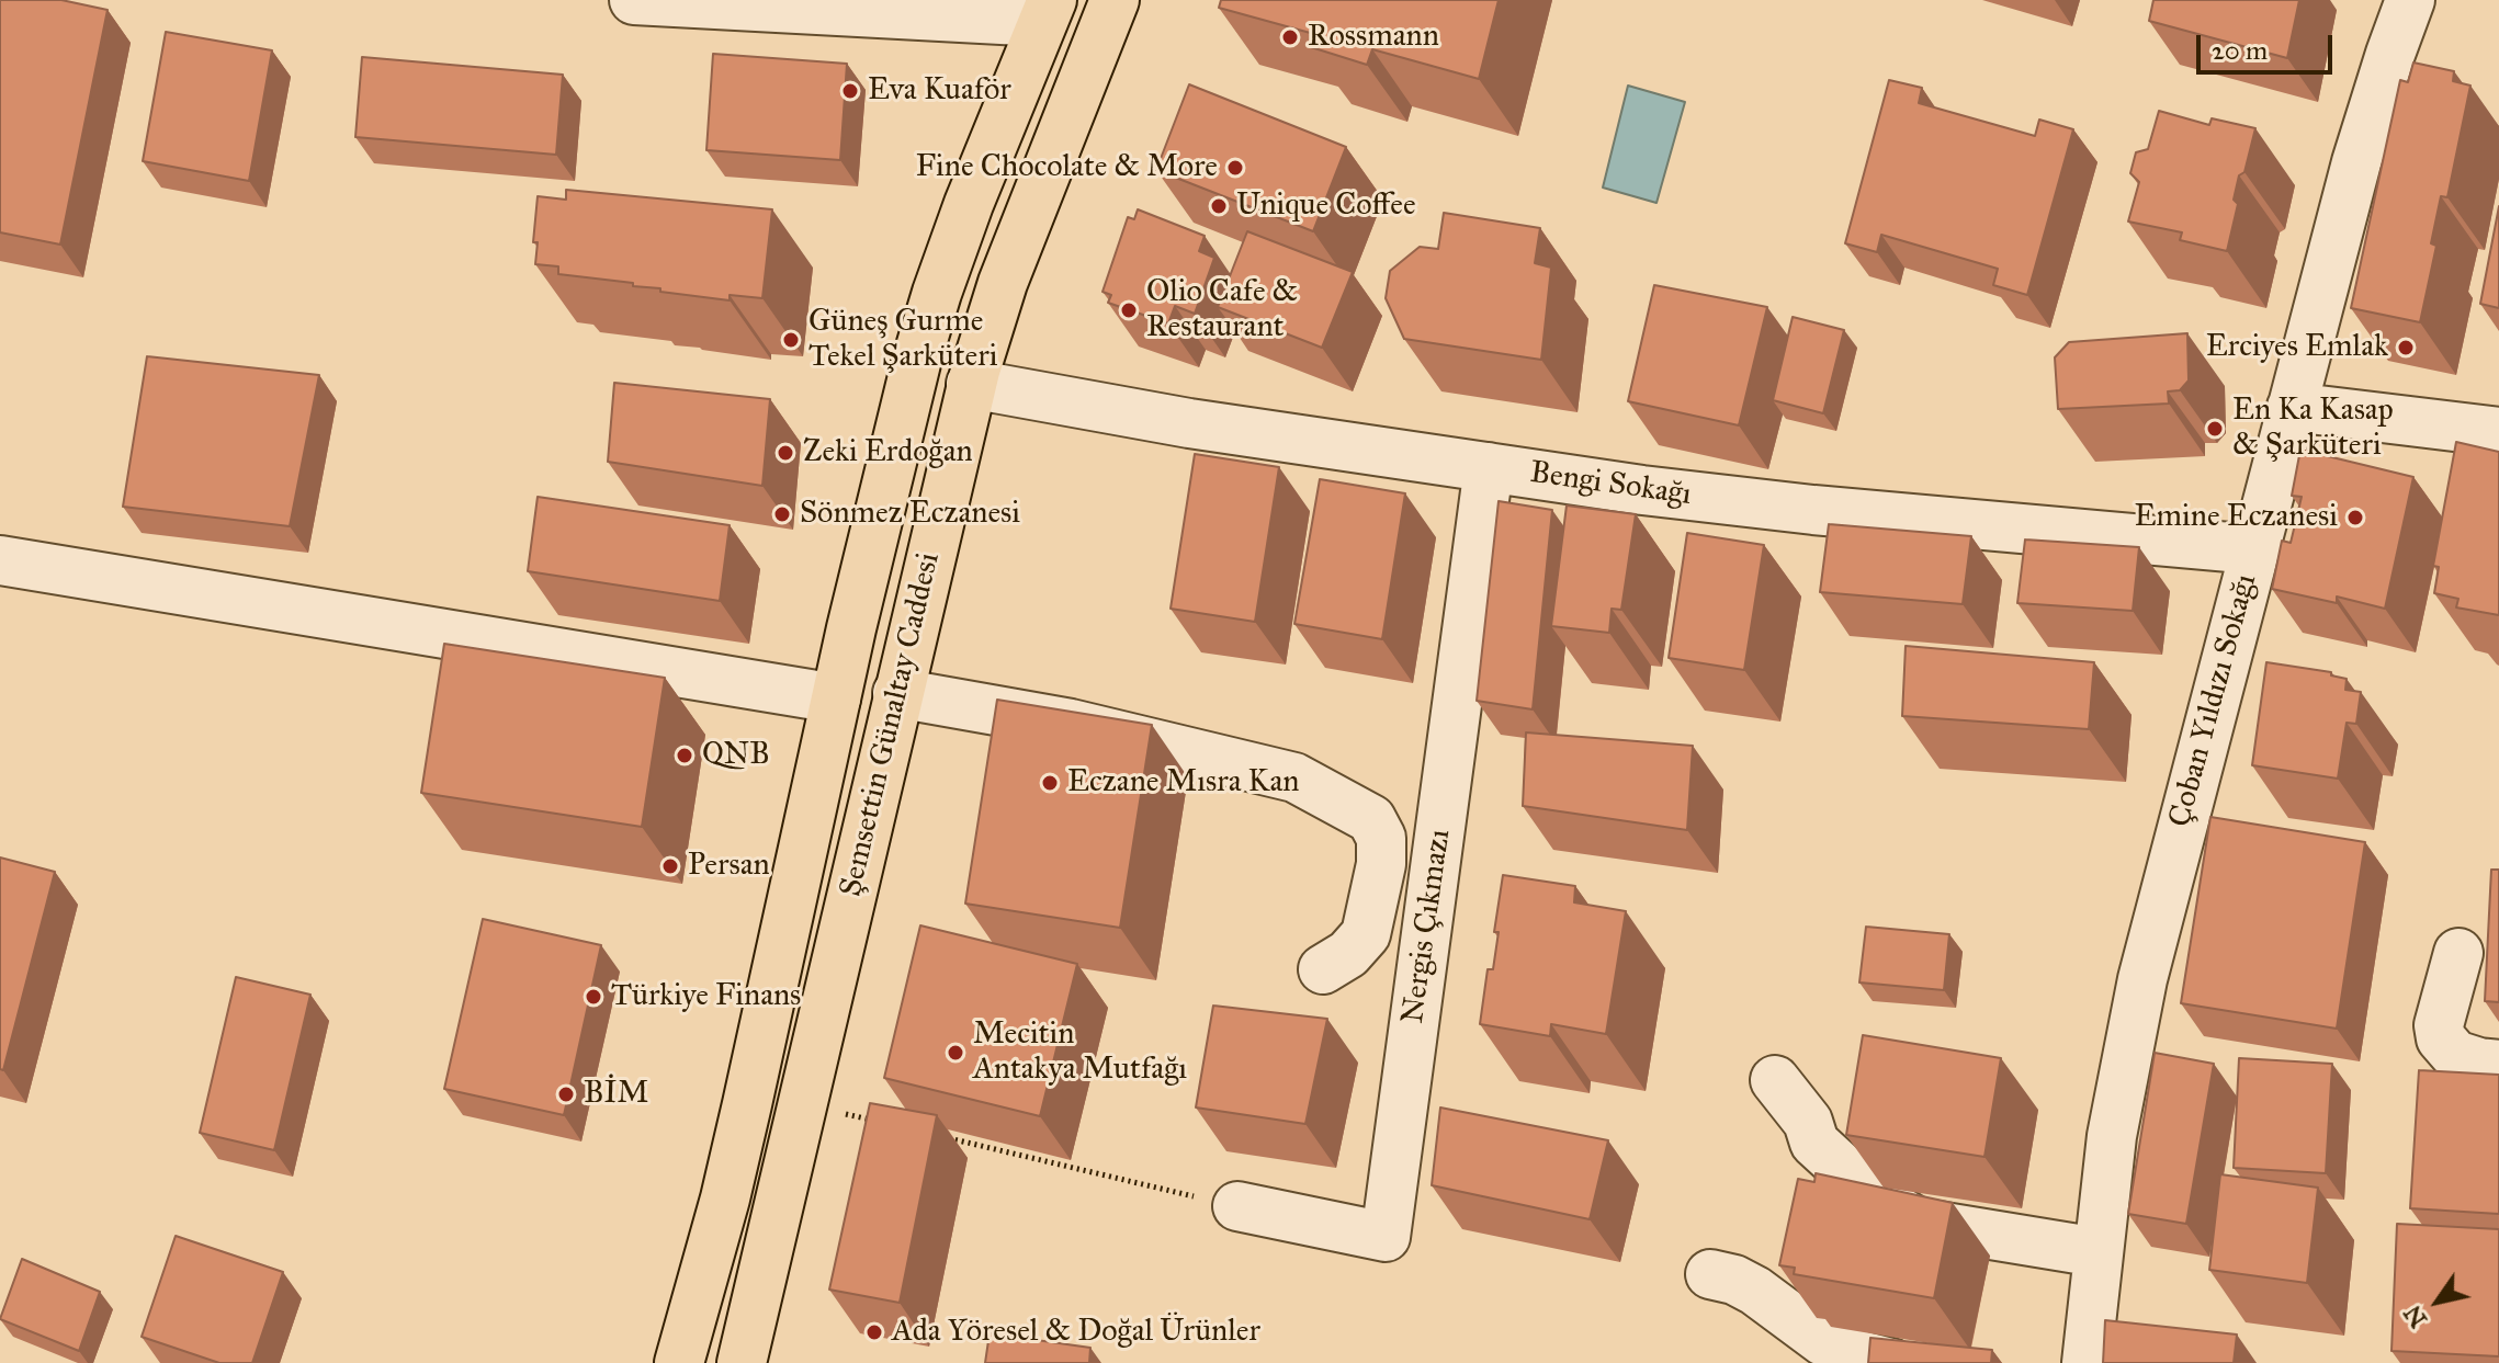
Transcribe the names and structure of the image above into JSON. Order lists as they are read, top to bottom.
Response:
{
  "streets": {
    "main road": ["Şemsettin Günaltay Caddesi"],
    "street": ["Bengi Sokağı", "Çoban Yıldızı Sokağı", "Nergis Çıkmazı"]
  },
  "crossings": [
    ["Bengi Sokağı", "Çoban Yıldızı Sokağı"],
    ["Bengi Sokağı", "Şemsettin Günaltay Caddesi"],
    ["Bengi Sokağı", "Nergis Çıkmazı"]
  ],
  "places": [
    "Rossmann",
    "Eva Kuaför",
    "Fine Chocolate & More",
    "Unique Coffee",
    "Olio Cafe & Restaurant",
    "Güneş Gurme Tekel Şarküteri",
    "Erciyes Emlak",
    "En Ka Kasap & Şarküteri",
    "Zeki Erdoğan",
    "Sönmez Eczanesi",
    "Emine Eczanesi",
    "QNB",
    "Eczane Mısra Kan",
    "Persan",
    "Türkiye Finans",
    "Mecitin Antakya Mutfağı",
    "BİM",
    "Ada Yöresel & Doğal Ürünler"
  ],
  "scale_bar": "20 m",
  "north": "bottom left"
}
